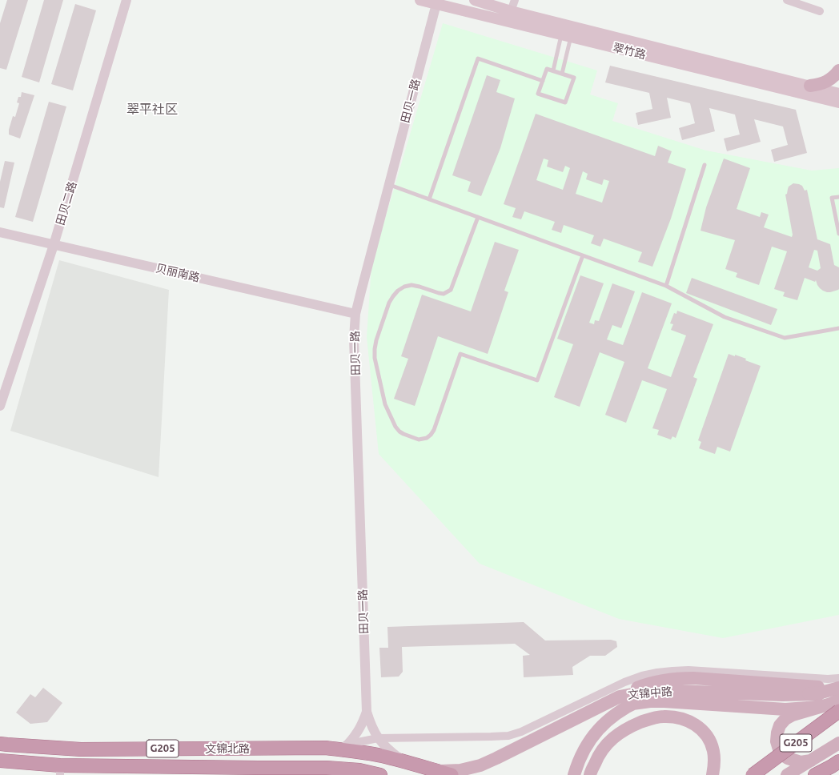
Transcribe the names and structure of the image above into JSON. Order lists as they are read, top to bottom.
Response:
{
  "streets": {
    "highway": ["G205", "文锦北路"],
    "main road": ["翠竹路", "文锦中路"],
    "street": ["田贝一路", "田贝二路", "贝丽南路"]
  },
  "crossings": [
    ["翠竹路", "田贝一路"],
    ["田贝一路", "贝丽南路"],
    ["田贝一路", "文锦北路"],
    ["田贝二路", "贝丽南路"],
    ["文锦中路", "文锦北路"]
  ],
  "districts": ["翠平社区"]
}
